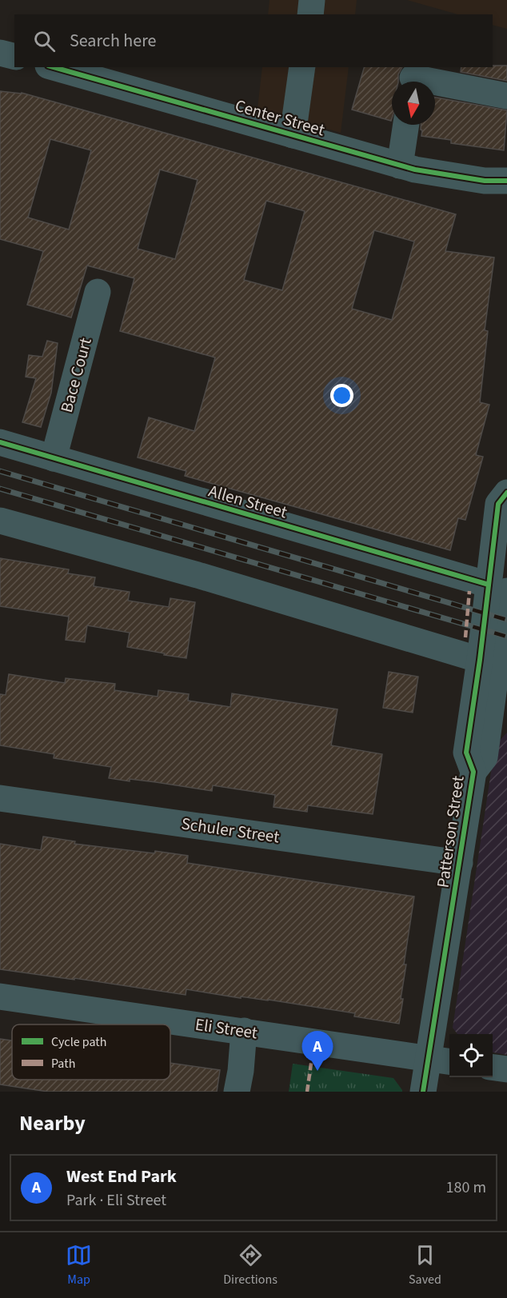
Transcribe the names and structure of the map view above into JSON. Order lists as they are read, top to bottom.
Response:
{
  "streets": {
    "street": [
      "Center Street",
      "Bace Court",
      "Allen Street",
      "Schuler Street",
      "Patterson Street",
      "Eli Street"
    ]
  },
  "crossings": [
    ["Bace Court", "Allen Street"],
    ["Allen Street", "Patterson Street"],
    ["Schuler Street", "Patterson Street"],
    ["Patterson Street", "Eli Street"]
  ],
  "legend": ["Cycle path", "Path"],
  "north": "bottom",
  "page": {
    "search": "Search here",
    "pins": "A",
    "heading": "Nearby",
    "list": [
      {
        "mark": "A",
        "name": "West End Park",
        "note": "Park · Eli Street",
        "value": "180 m"
      }
    ],
    "nav": ["Map", "Directions", "Saved"]
  }
}
